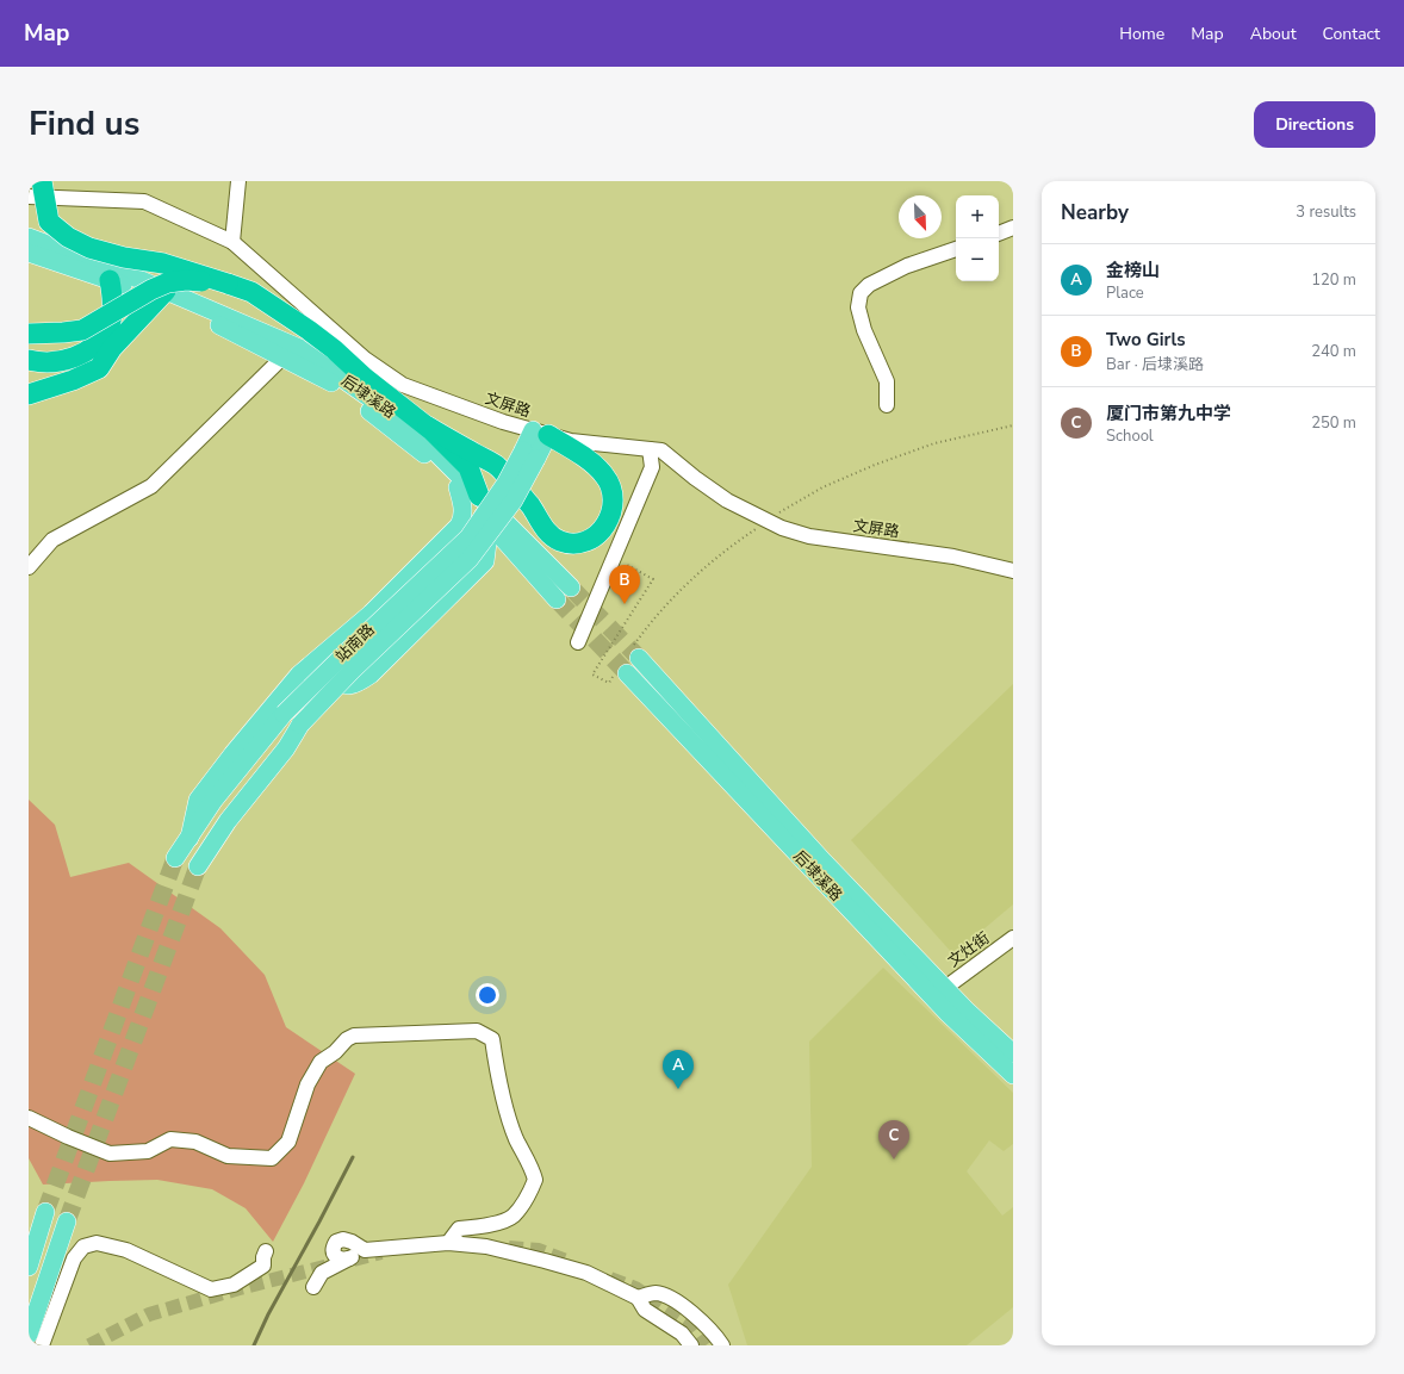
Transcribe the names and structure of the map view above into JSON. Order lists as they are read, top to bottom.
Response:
{
  "streets": {
    "main road": ["后埭溪路", "站南路"],
    "street": ["文屏路", "文灶街"]
  },
  "crossings": [
    ["后埭溪路", "文灶街"],
    ["文屏路", "站南路"]
  ],
  "north": "bottom right",
  "page": {
    "header": "Map",
    "nav": [
      "Home",
      "Map",
      "About",
      "Contact"
    ],
    "title": "Find us",
    "buttons": "Directions",
    "heading": ["Nearby", "3 results"],
    "map_buttons": ["+", "−"],
    "list": [
      {
        "mark": "A",
        "name": "金榜山",
        "note": "Place",
        "value": "120 m"
      },
      {
        "mark": "B",
        "name": "Two Girls",
        "note": "Bar · 后埭溪路",
        "value": "240 m"
      },
      {
        "mark": "C",
        "name": "厦门市第九中学",
        "note": "School",
        "value": "250 m"
      }
    ],
    "pins": ["B", "A", "C"]
  }
}
